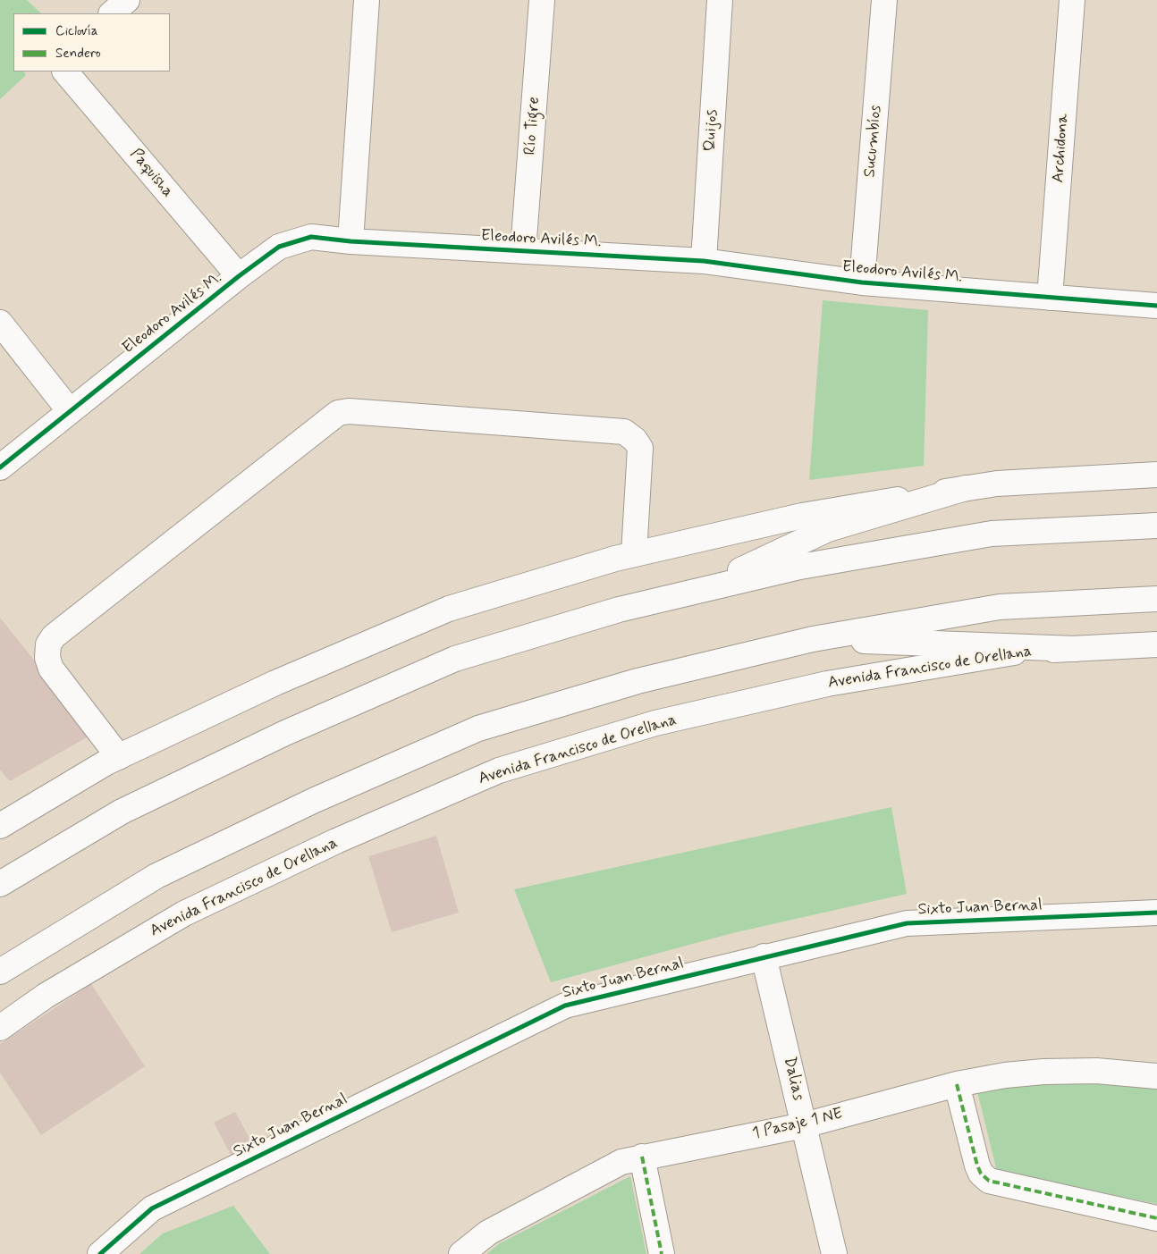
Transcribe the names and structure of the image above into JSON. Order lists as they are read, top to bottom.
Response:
{
  "streets": {
    "main road": [
      "Río Tigre",
      "Quijos",
      "Sucumbíos",
      "Archidona",
      "Paquisha",
      "Eleodoro Avilés M.",
      "Avenida Francisco de Orellana",
      "Sixto Juan Bernal",
      "Dalias",
      "1 Pasaje 1 NE"
    ]
  },
  "crossings": [
    ["Río Tigre", "Eleodoro Avilés M."],
    ["Quijos", "Eleodoro Avilés M."],
    ["Sucumbíos", "Eleodoro Avilés M."],
    ["Archidona", "Eleodoro Avilés M."],
    ["Paquisha", "Eleodoro Avilés M."],
    ["Sixto Juan Bernal", "Dalias"],
    ["Dalias", "1 Pasaje 1 NE"]
  ],
  "legend": ["Ciclovía", "Sendero"]
}
